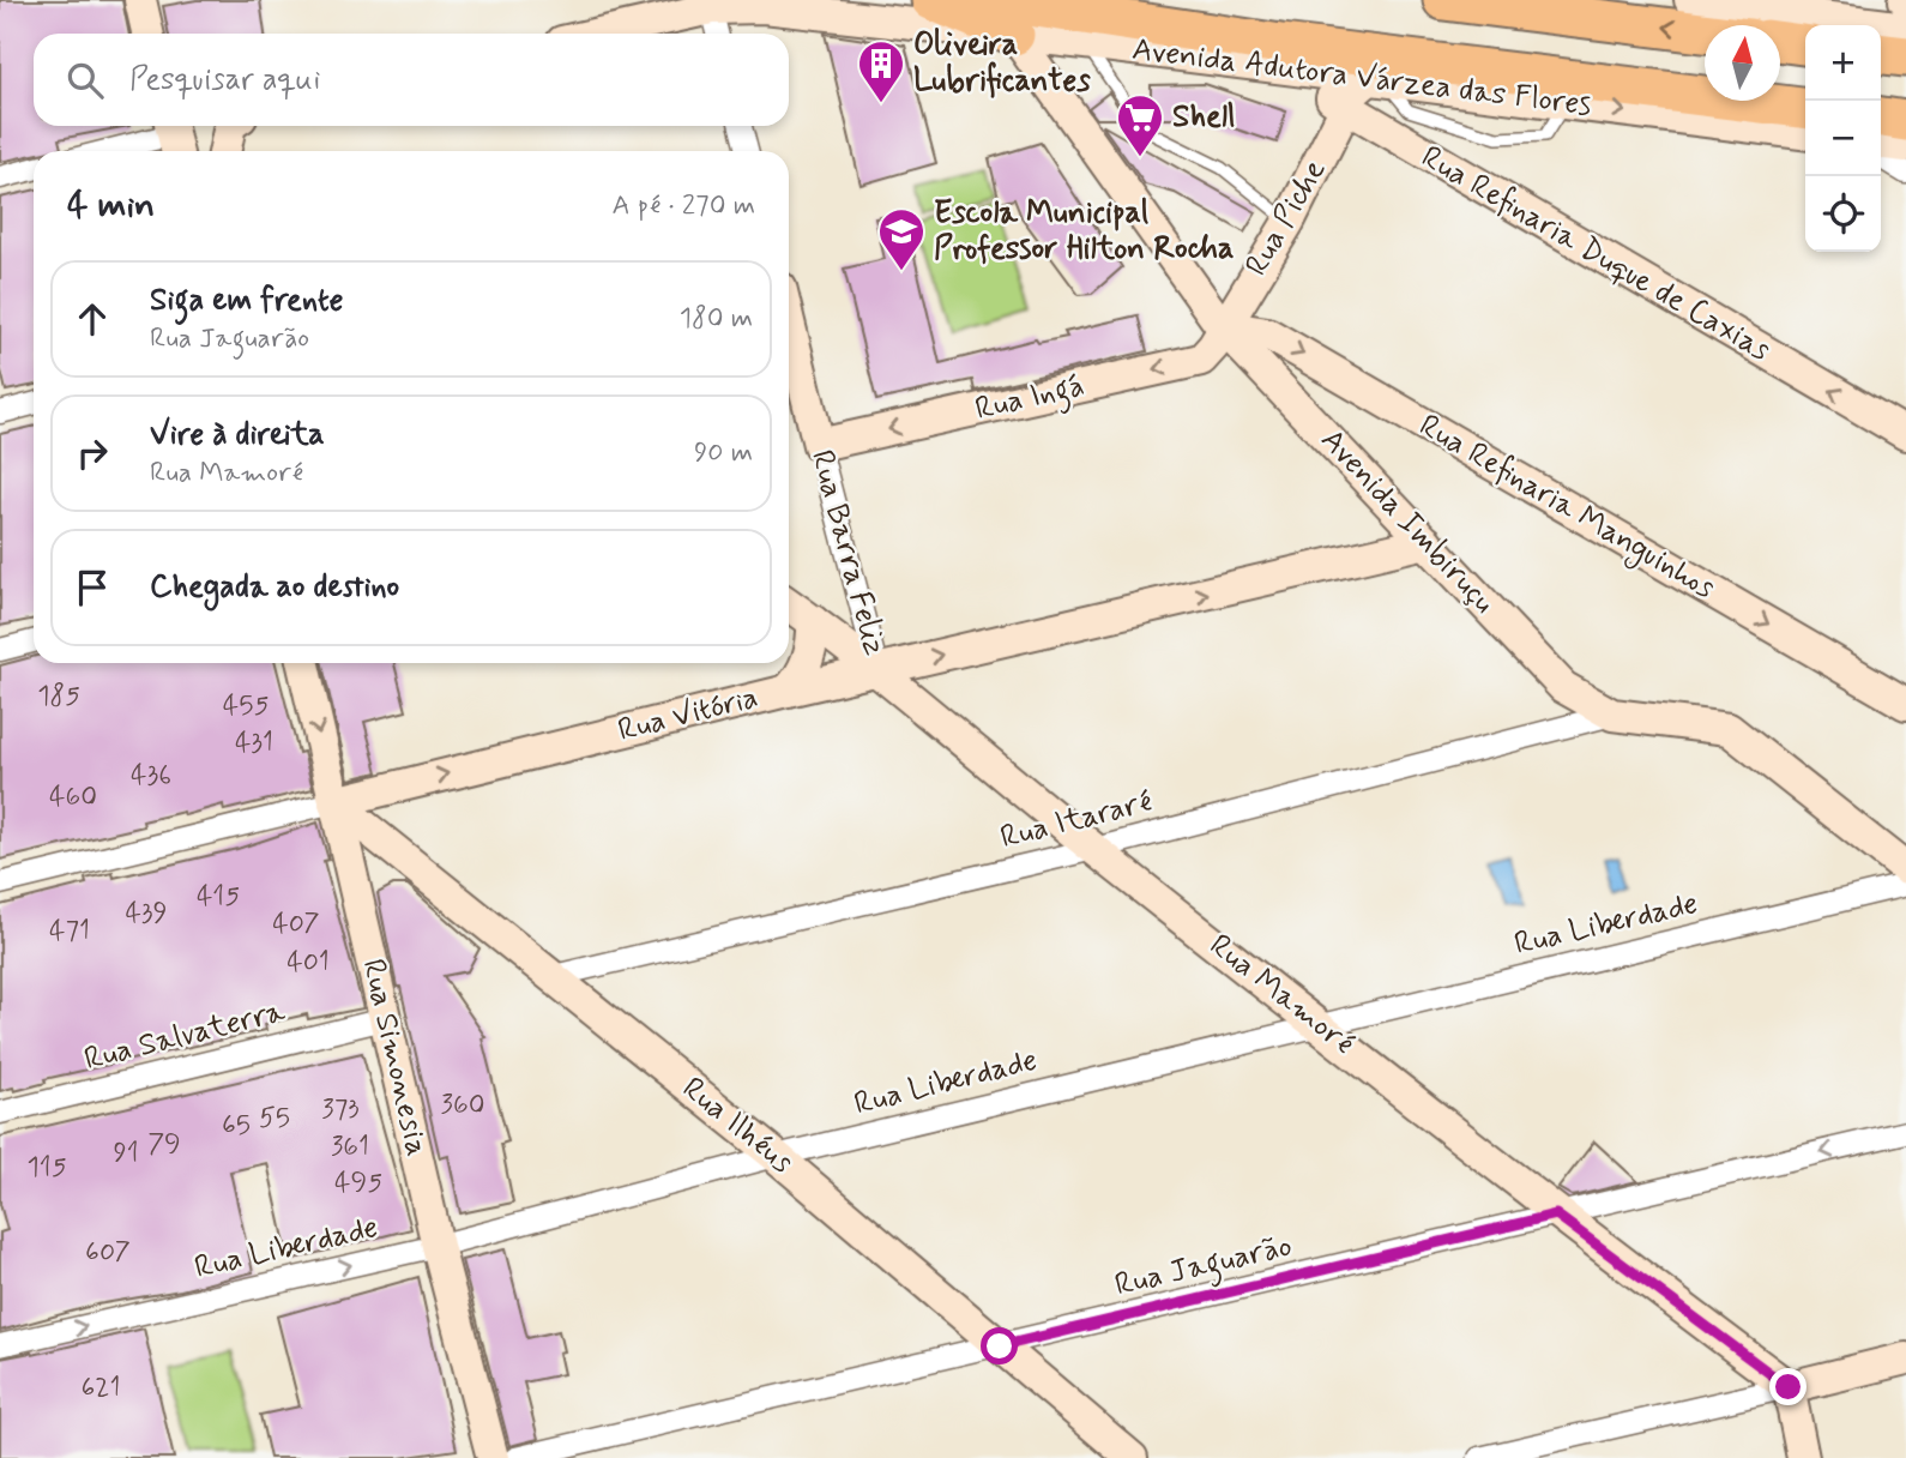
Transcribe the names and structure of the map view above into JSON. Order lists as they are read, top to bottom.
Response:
{
  "streets": {
    "street": [
      "Avenida Adutora Várzea das Flores",
      "Rua Piche",
      "Rua Refinaria Duque de Caxias",
      "Rua Ingá",
      "Rua Refinaria Manguinhos",
      "Avenida Imbiruçu",
      "Rua Barra Feliz",
      "Rua Vitória",
      "Rua Itararé",
      "Rua Liberdade",
      "Rua Mamoré",
      "Rua Salvaterra",
      "Rua Simonesia",
      "Rua Ilhéus",
      "Rua Jaguarão"
    ]
  },
  "crossings": [
    ["Avenida Adutora Várzea das Flores", "Rua Piche"],
    ["Avenida Adutora Várzea das Flores", "Rua Refinaria Duque de Caxias"],
    ["Avenida Adutora Várzea das Flores", "Avenida Imbiruçu"],
    ["Rua Piche", "Rua Refinaria Duque de Caxias"],
    ["Rua Piche", "Rua Ingá"],
    ["Rua Piche", "Rua Refinaria Manguinhos"],
    ["Rua Piche", "Avenida Imbiruçu"],
    ["Rua Ingá", "Rua Refinaria Manguinhos"],
    ["Rua Ingá", "Avenida Imbiruçu"],
    ["Rua Ingá", "Rua Barra Feliz"],
    ["Rua Refinaria Manguinhos", "Avenida Imbiruçu"],
    ["Avenida Imbiruçu", "Rua Vitória"],
    ["Avenida Imbiruçu", "Rua Itararé"],
    ["Rua Barra Feliz", "Rua Vitória"],
    ["Rua Barra Feliz", "Rua Mamoré"],
    ["Rua Vitória", "Rua Mamoré"],
    ["Rua Vitória", "Rua Simonesia"],
    ["Rua Vitória", "Rua Ilhéus"],
    ["Rua Itararé", "Rua Mamoré"],
    ["Rua Itararé", "Rua Ilhéus"],
    ["Rua Liberdade", "Rua Mamoré"],
    ["Rua Liberdade", "Rua Simonesia"],
    ["Rua Liberdade", "Rua Ilhéus"],
    ["Rua Mamoré", "Rua Jaguarão"],
    ["Rua Salvaterra", "Rua Simonesia"],
    ["Rua Simonesia", "Rua Ilhéus"],
    ["Rua Ilhéus", "Rua Jaguarão"]
  ],
  "one_way": [
    "Rua Refinaria Duque de Caxias",
    "Rua Ingá",
    "Rua Refinaria Manguinhos",
    "Rua Vitória"
  ],
  "places": {
    "building": ["Oliveira Lubrificantes"],
    "supermarket": ["Shell"],
    "school or university": ["Escola Municipal Professor Hilton Rocha"]
  },
  "house_numbers": [
    "185",
    "455",
    "431",
    "436",
    "460",
    "415",
    "439",
    "407",
    "471",
    "401",
    "360",
    "373",
    "55",
    "65",
    "79",
    "361",
    "91",
    "115",
    "495",
    "607",
    "621"
  ],
  "north": "top",
  "page": {
    "map_buttons": ["+", "−"],
    "search": "Pesquisar aqui",
    "heading": ["4 min", "A pé · 270 m"],
    "list": [
      ["Siga em frente", "Rua Jaguarão", "180 m"],
      ["Vire à direita", "Rua Mamoré", "90 m"],
      "Chegada ao destino"
    ]
  }
}
